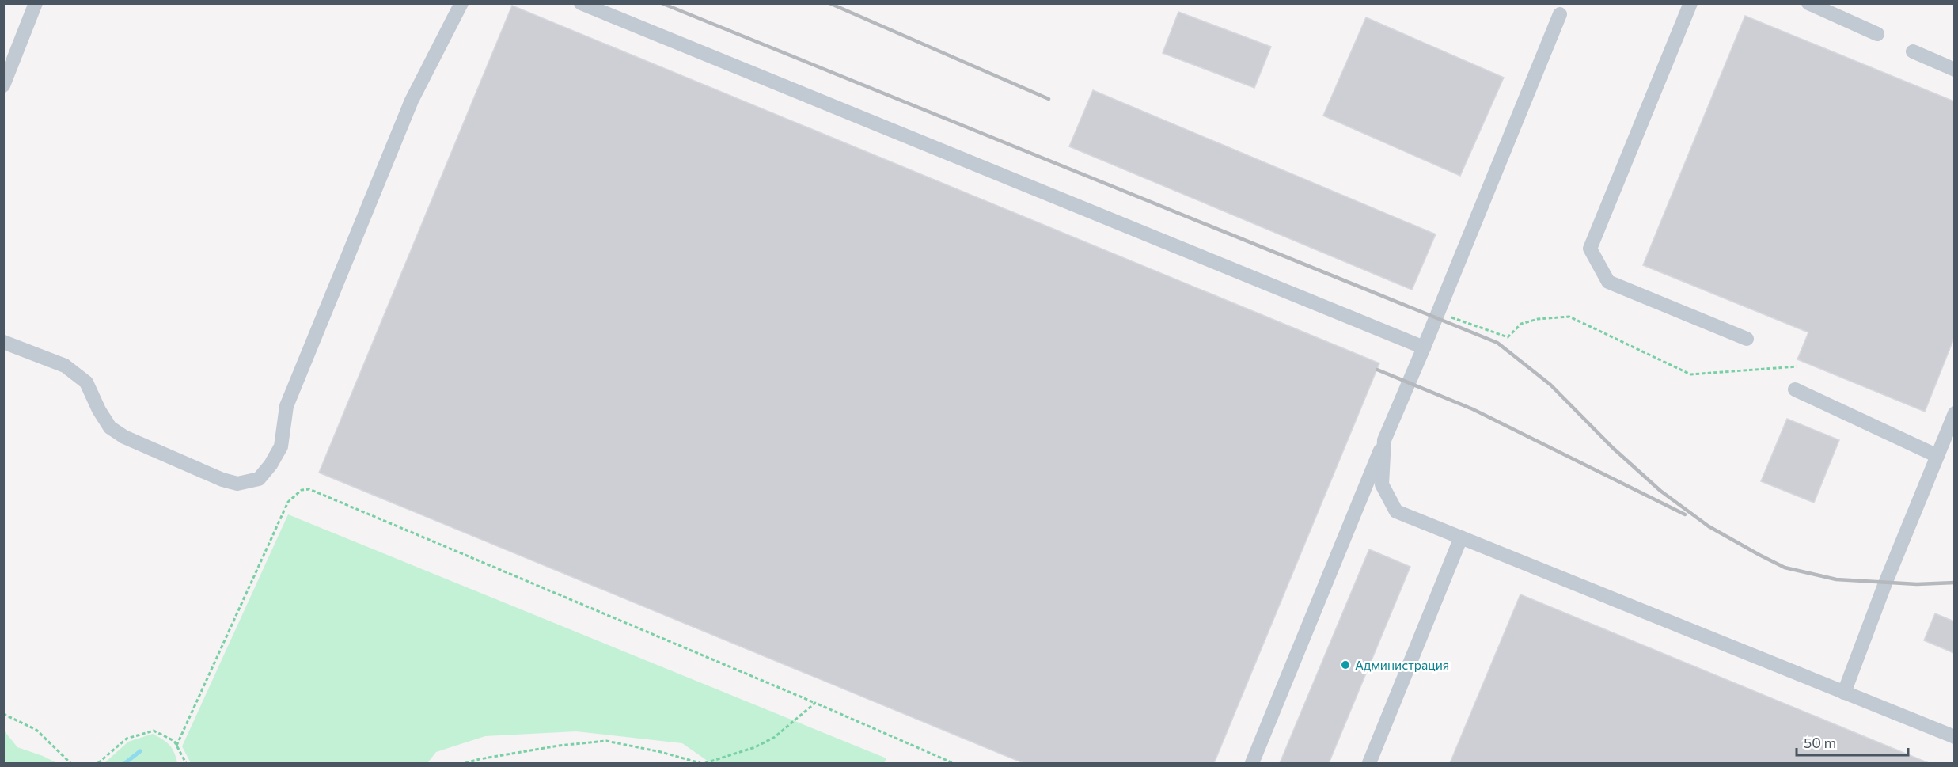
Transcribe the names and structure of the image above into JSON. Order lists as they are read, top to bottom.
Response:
{
  "places": ["Администрация"],
  "scale_bar": "50 m"
}
